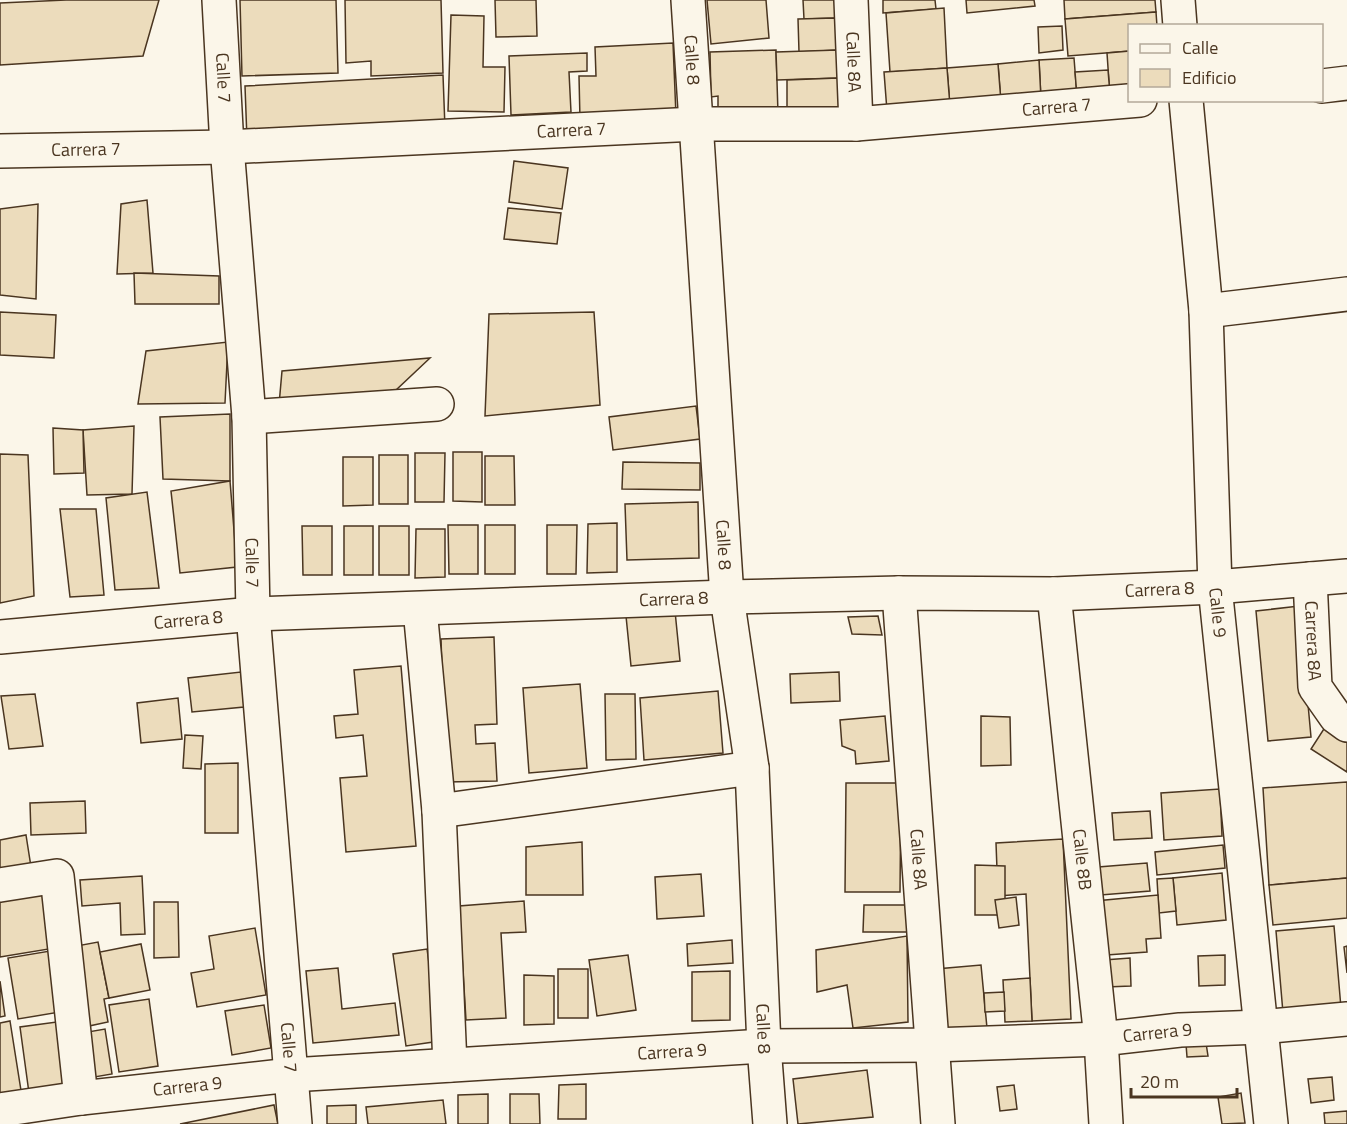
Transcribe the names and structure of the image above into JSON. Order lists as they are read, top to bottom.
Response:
{
  "streets": {
    "street": [
      "Calle 8",
      "Calle 8A",
      "Calle 7",
      "Carrera 7",
      "Carrera 8",
      "Calle 9",
      "Carrera 8A",
      "Calle 8B",
      "Carrera 9"
    ]
  },
  "crossings": [
    ["Calle 8", "Carrera 7"],
    ["Calle 8", "Carrera 8"],
    ["Calle 8", "Carrera 9"],
    ["Calle 8A", "Carrera 7"],
    ["Calle 8A", "Carrera 8"],
    ["Calle 8A", "Carrera 9"],
    ["Calle 7", "Carrera 7"],
    ["Calle 7", "Carrera 8"],
    ["Calle 7", "Carrera 9"],
    ["Carrera 8", "Calle 9"],
    ["Carrera 8", "Carrera 8A"],
    ["Carrera 8", "Calle 8B"],
    ["Calle 9", "Carrera 9"],
    ["Calle 8B", "Carrera 9"]
  ],
  "legend": ["Calle", "Edificio"],
  "scale_bar": "20 m"
}
